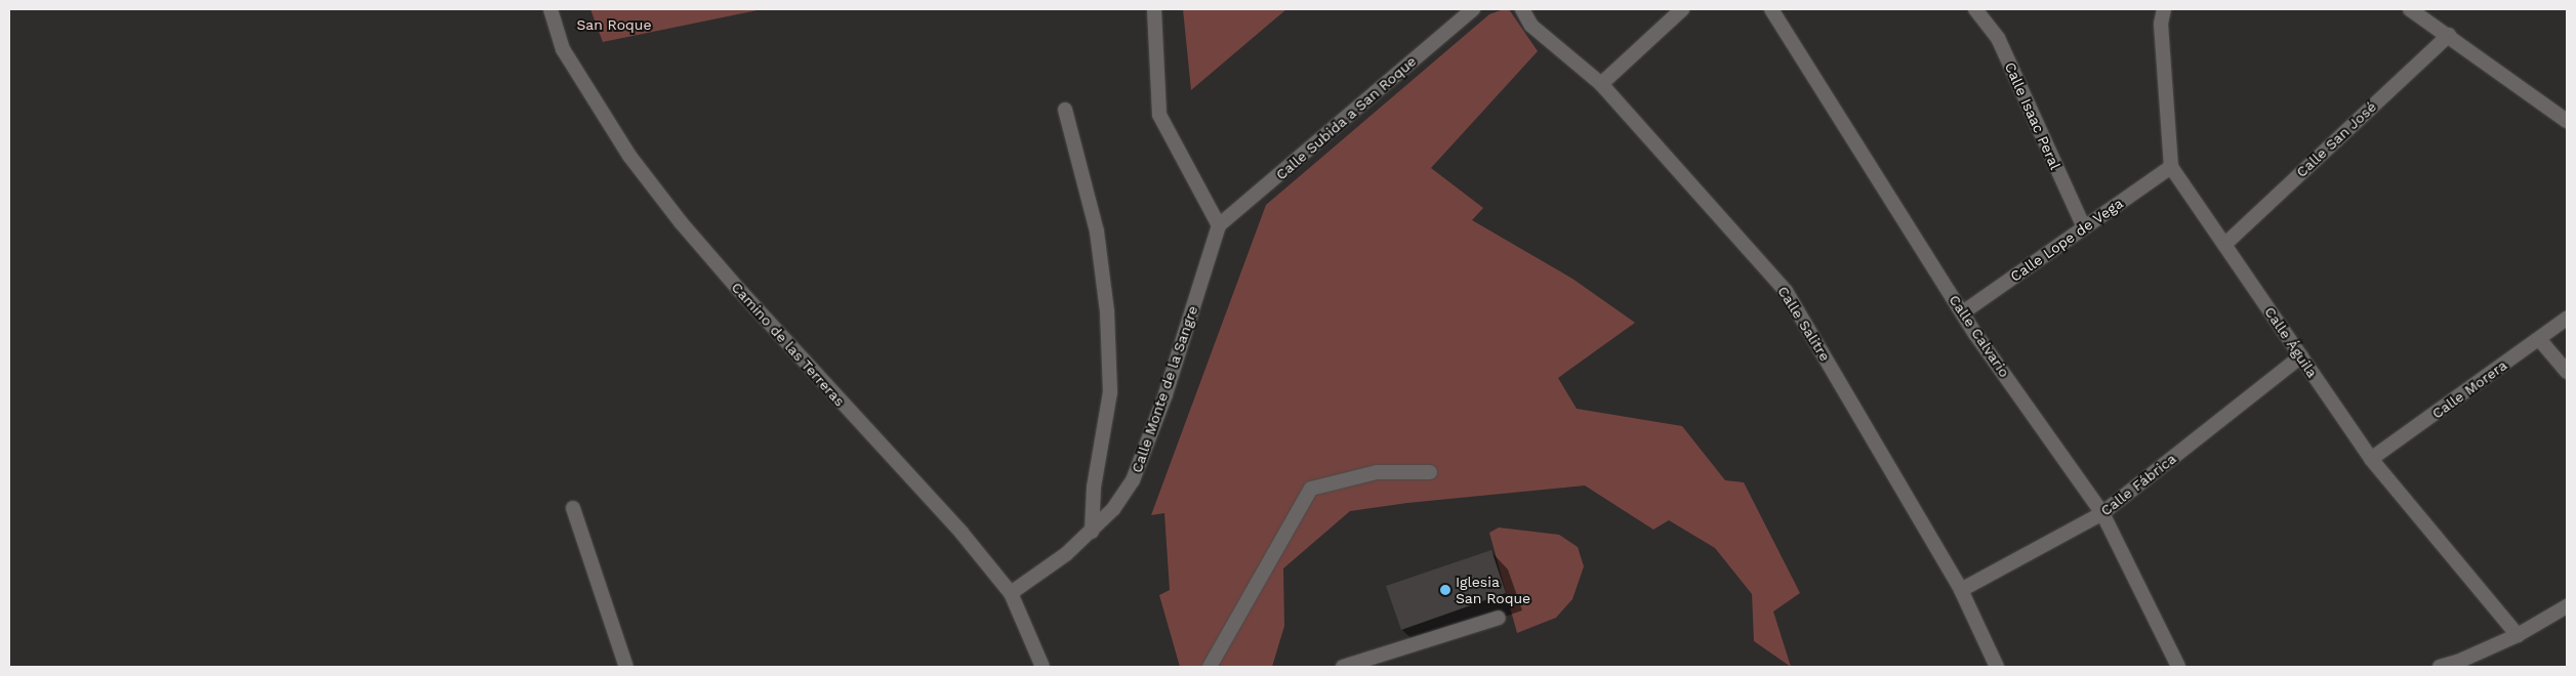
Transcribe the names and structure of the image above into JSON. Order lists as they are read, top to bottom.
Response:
{
  "streets": {
    "street": [
      "Calle Isaac Peral",
      "Calle Subida a San Roque",
      "Calle San José",
      "Calle Lope de Vega",
      "Calle Salitre",
      "Calle Calvario",
      "Calle Águila",
      "Camino de las Terreras",
      "Calle Monte de la Sangre",
      "Calle Morera",
      "Calle Fábrica"
    ]
  },
  "crossings": [
    ["Calle Isaac Peral", "Calle Lope de Vega"],
    ["Calle Subida a San Roque", "Calle Monte de la Sangre"],
    ["Calle San José", "Calle Águila"],
    ["Calle Lope de Vega", "Calle Calvario"],
    ["Calle Lope de Vega", "Calle Águila"],
    ["Calle Salitre", "Calle Fábrica"],
    ["Calle Calvario", "Calle Fábrica"],
    ["Calle Águila", "Calle Morera"],
    ["Calle Águila", "Calle Fábrica"],
    ["Camino de las Terreras", "Calle Monte de la Sangre"]
  ],
  "parks": ["San Roque"],
  "places": ["Iglesia San Roque"]
}
